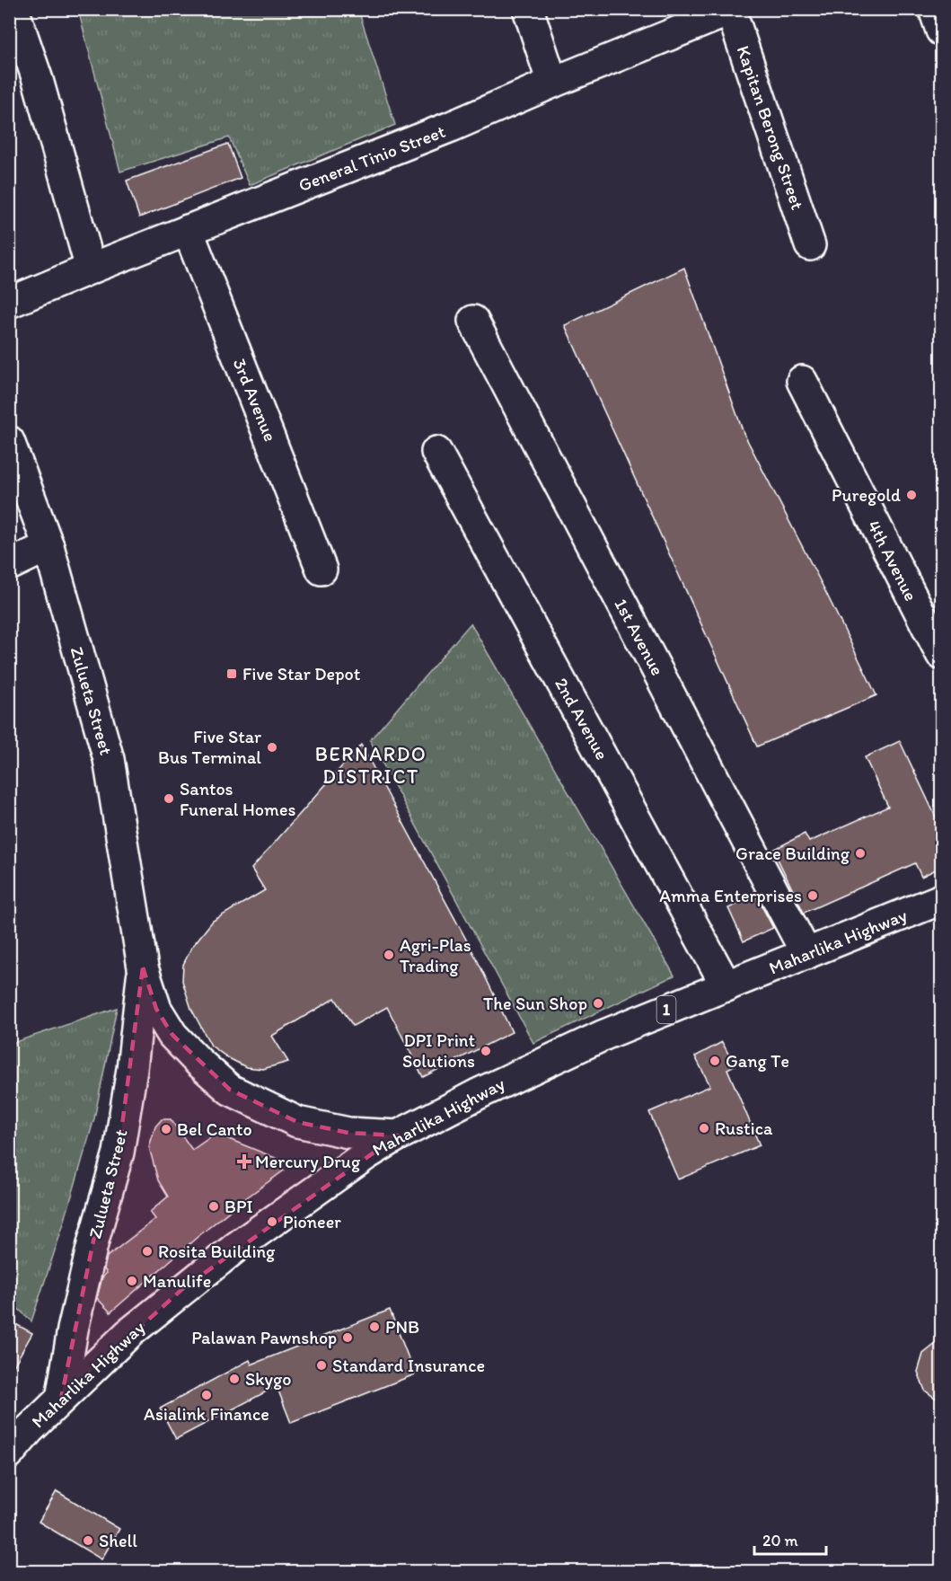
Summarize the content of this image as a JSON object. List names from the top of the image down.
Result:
{
  "streets": {
    "street": [
      "Kapitan Berong Street",
      "General Tinio Street",
      "3rd Avenue",
      "4th Avenue",
      "1st Avenue",
      "Zulueta Street",
      "2nd Avenue",
      "Maharlika Highway",
      "1"
    ]
  },
  "crossings": [
    ["Kapitan Berong Street", "General Tinio Street"],
    ["General Tinio Street", "3rd Avenue"],
    ["1st Avenue", "Maharlika Highway"],
    ["Zulueta Street", "Maharlika Highway"],
    ["2nd Avenue", "Maharlika Highway"]
  ],
  "districts": ["BERNARDO DISTRICT"],
  "places": {
    "other": [
      "Puregold",
      "Five Star Bus Terminal",
      "Santos Funeral Homes",
      "Grace Building",
      "Amma Enterprises",
      "Agri-Plas Trading",
      "The Sun Shop",
      "DPI Print Solutions",
      "Gang Te",
      "Rustica",
      "Bel Canto",
      "BPI",
      "Pioneer",
      "Rosita Building",
      "Manulife",
      "PNB",
      "Palawan Pawnshop",
      "Standard Insurance",
      "Skygo",
      "Asialink Finance",
      "Shell"
    ],
    "transit": ["Five Star Depot"],
    "health": ["Mercury Drug"]
  },
  "scale_bar": "20 m"
}
